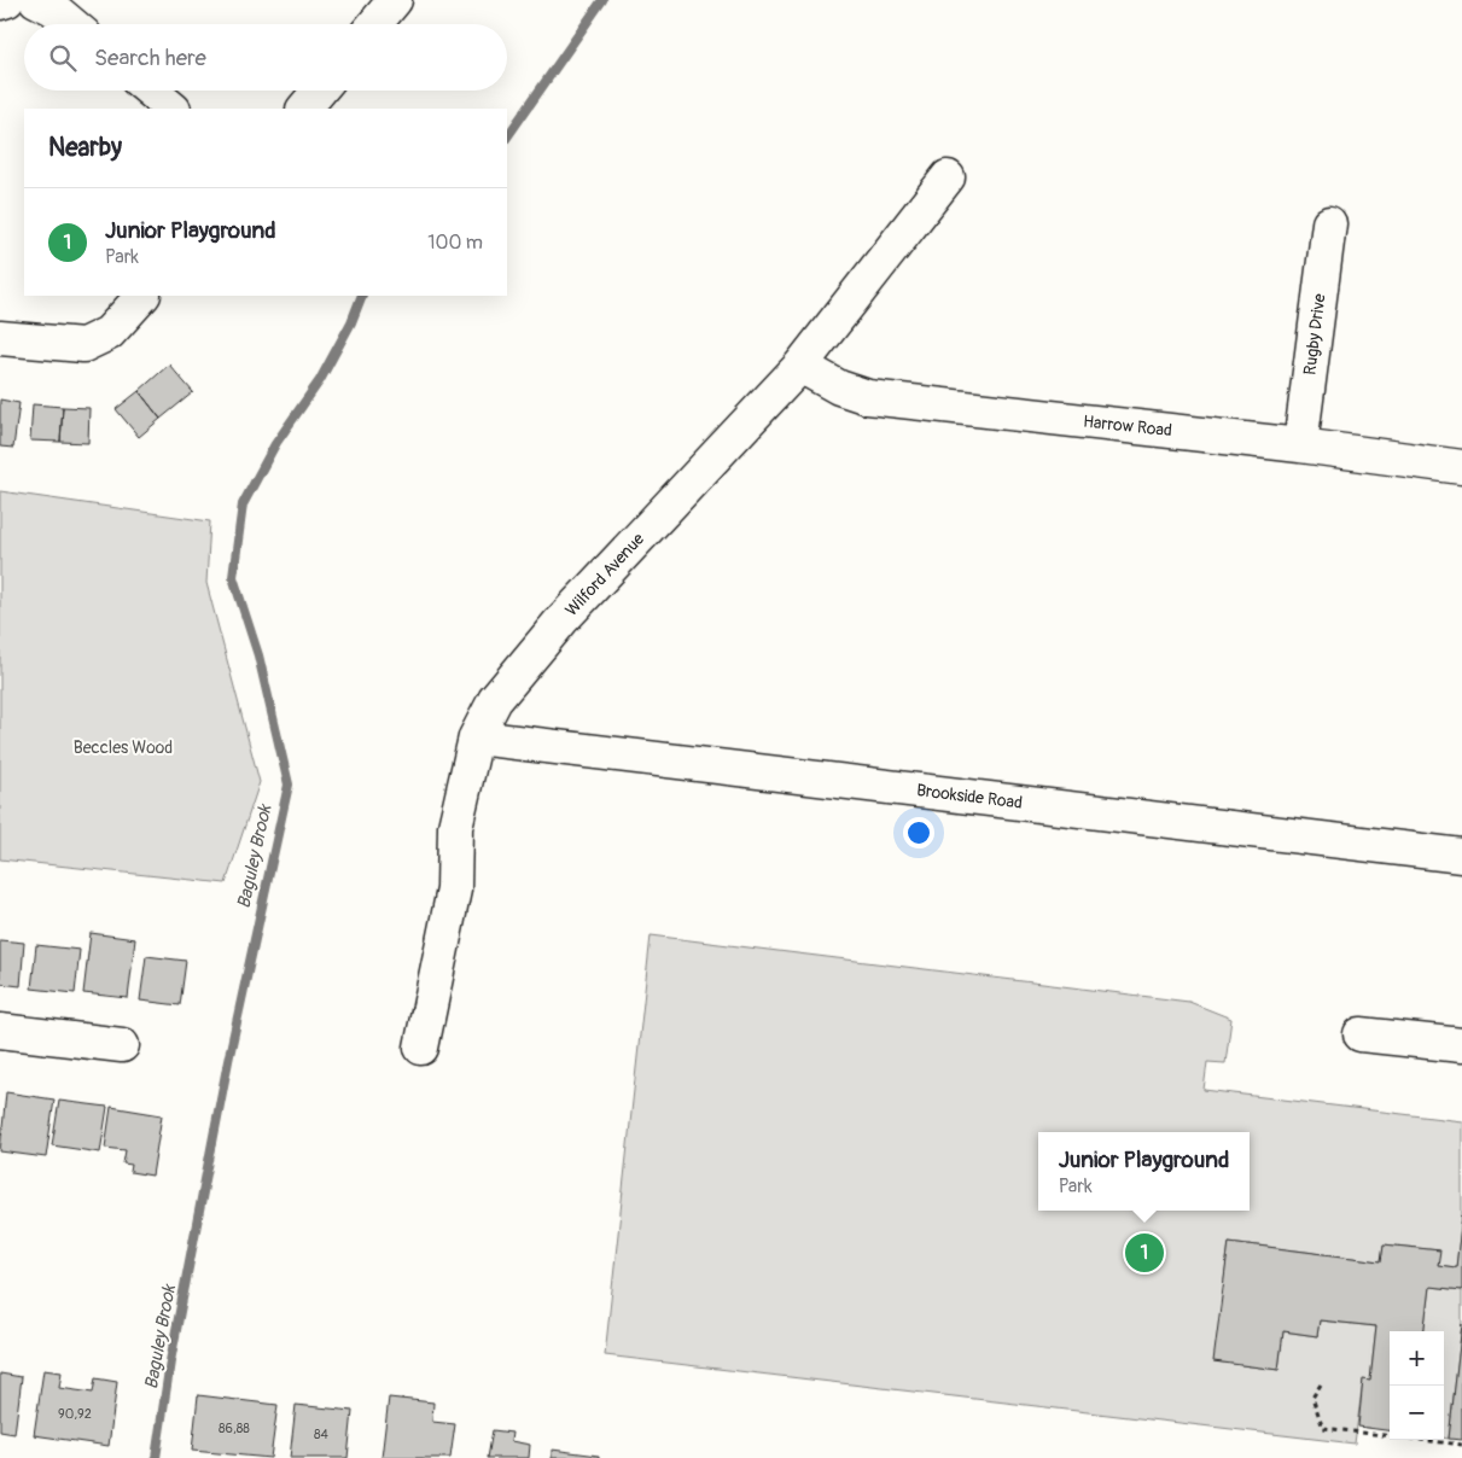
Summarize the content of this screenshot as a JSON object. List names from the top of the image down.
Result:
{
  "streets": {
    "street": [
      "Rugby Drive",
      "Harrow Road",
      "Wilford Avenue",
      "Brookside Road"
    ]
  },
  "crossings": [
    ["Rugby Drive", "Harrow Road"],
    ["Harrow Road", "Wilford Avenue"],
    ["Wilford Avenue", "Brookside Road"]
  ],
  "water": ["Baguley Brook"],
  "parks": ["Beccles Wood"],
  "house_numbers": ["90,92", "86,88", "84"],
  "page": {
    "search": "Search here",
    "heading": "Nearby",
    "list": [
      {
        "mark": "1",
        "name": "Junior Playground",
        "note": "Park",
        "value": "100 m"
      }
    ],
    "popup": ["Junior Playground", "Park"],
    "pins": "1",
    "map_buttons": ["+", "−"]
  }
}
